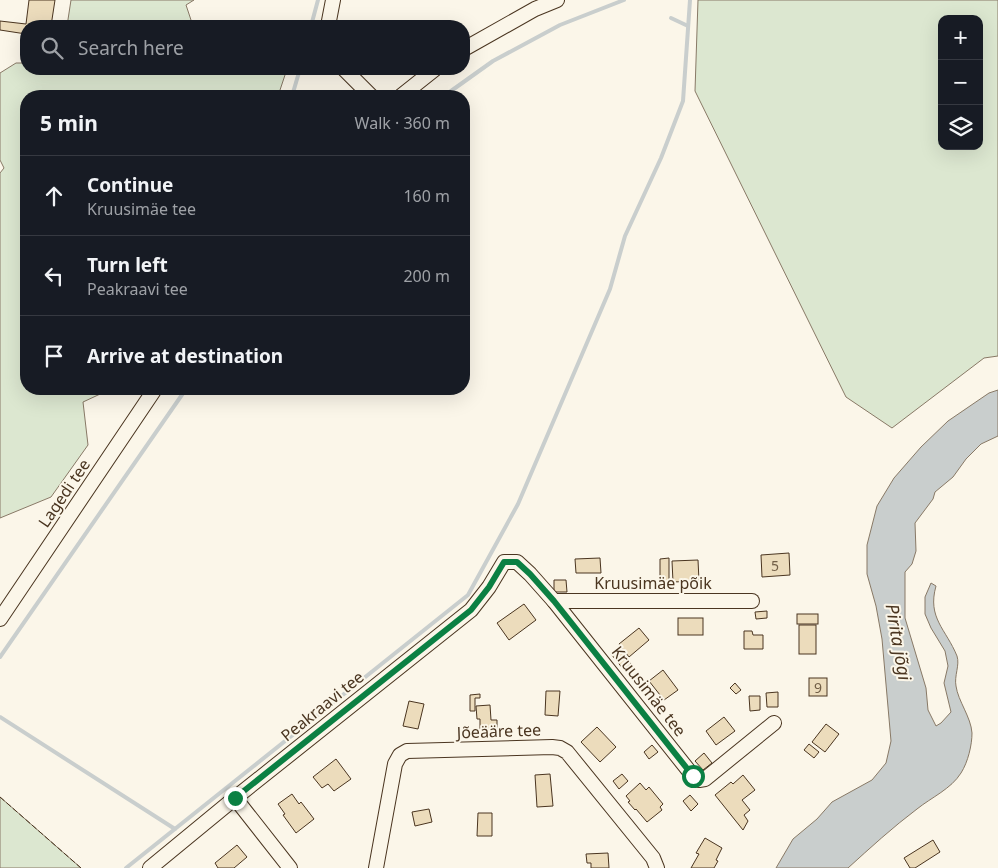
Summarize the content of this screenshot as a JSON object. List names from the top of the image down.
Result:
{
  "streets": {
    "street": [
      "Lagedi tee",
      "Kruusimäe põik",
      "Kruusimäe tee",
      "Peakraavi tee",
      "Jõeääre tee"
    ]
  },
  "crossings": [
    ["Kruusimäe põik", "Kruusimäe tee"],
    ["Kruusimäe tee", "Peakraavi tee"]
  ],
  "water": ["Pirita jõgi"],
  "house_numbers": ["5", "9"],
  "page": {
    "map_buttons": ["+", "−"],
    "search": "Search here",
    "heading": ["5 min", "Walk · 360 m"],
    "list": [
      ["Continue", "Kruusimäe tee", "160 m"],
      ["Turn left", "Peakraavi tee", "200 m"],
      "Arrive at destination"
    ]
  }
}
